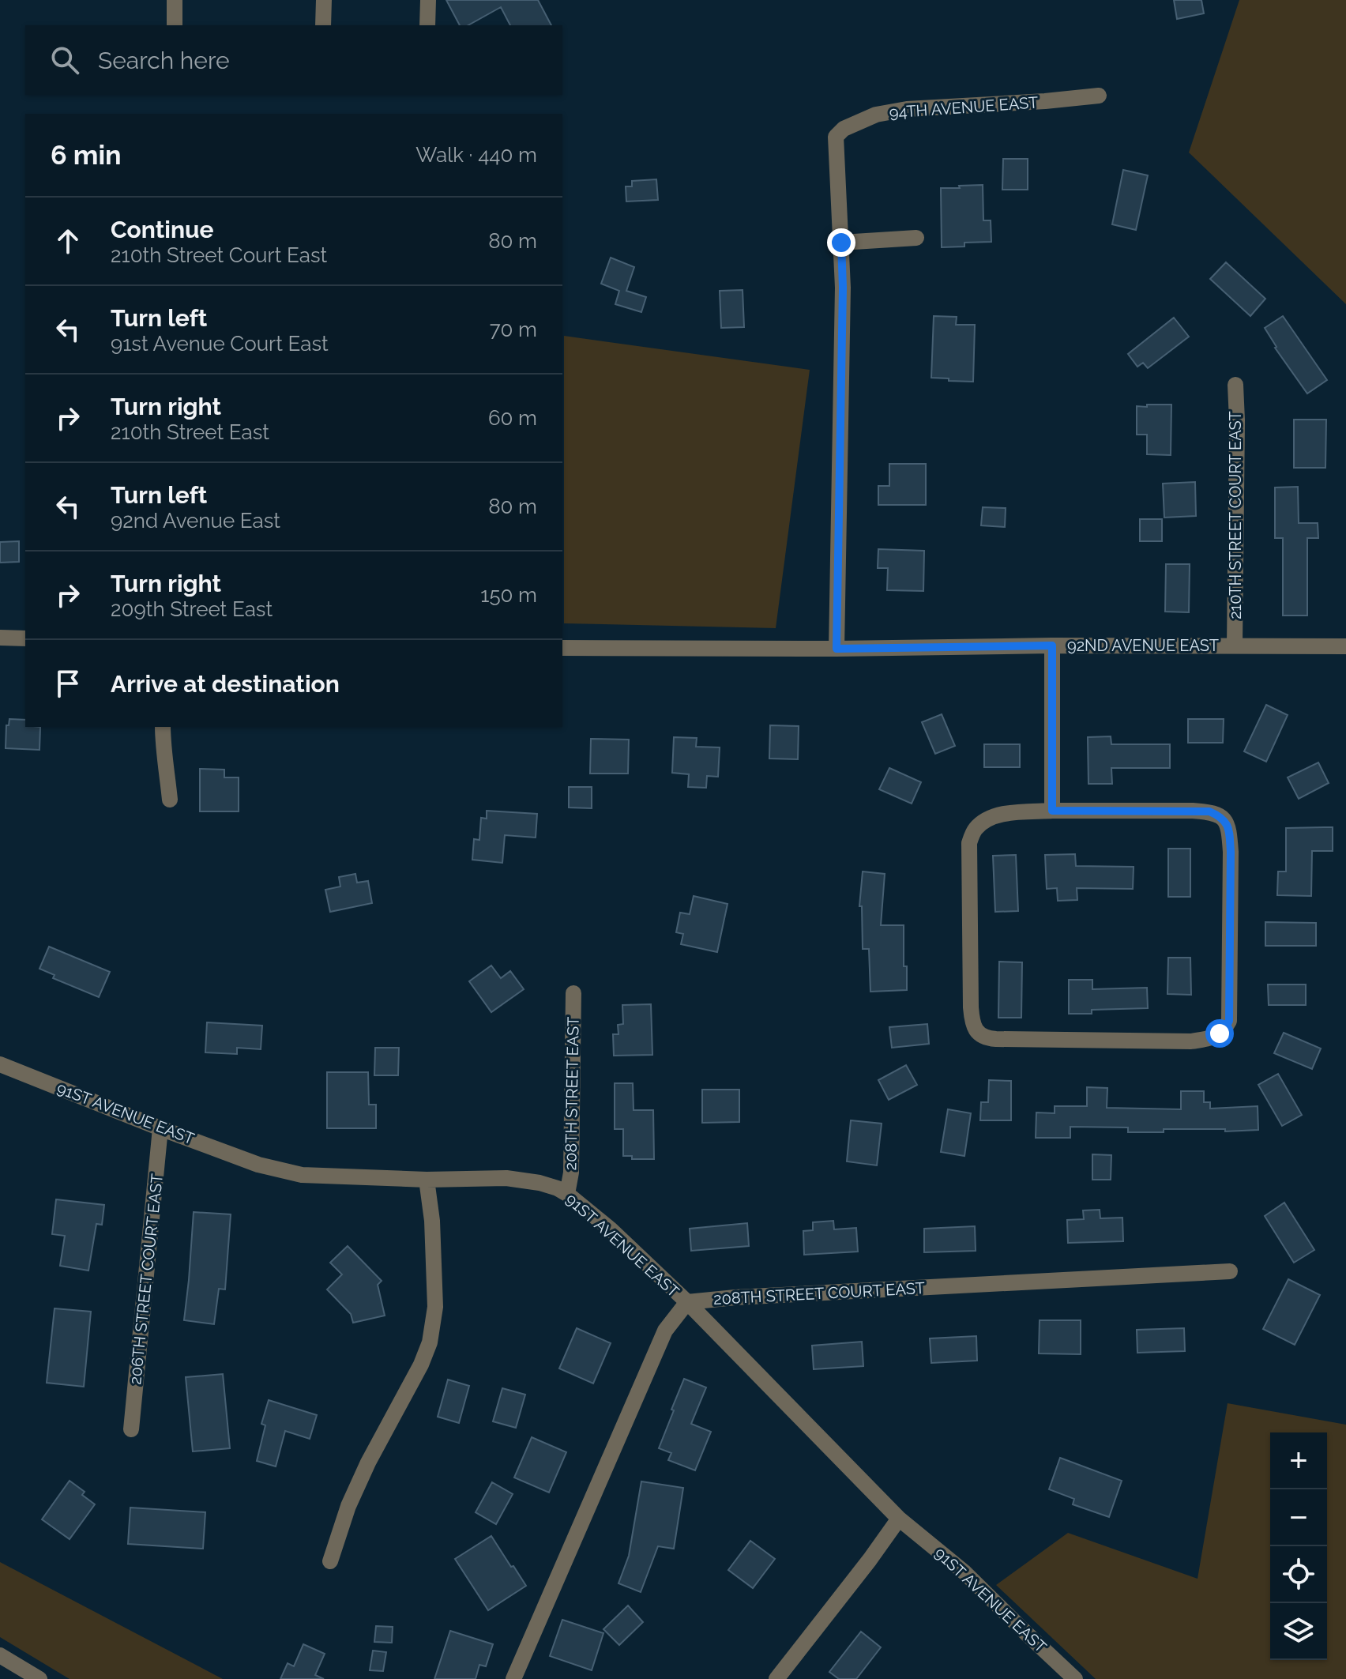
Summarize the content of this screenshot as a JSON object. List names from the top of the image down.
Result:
{
  "streets": {
    "street": [
      "94TH AVENUE EAST",
      "210TH STREET COURT EAST",
      "92ND AVENUE EAST",
      "208TH STREET EAST",
      "91ST AVENUE EAST",
      "206TH STREET COURT EAST",
      "208TH STREET COURT EAST"
    ]
  },
  "crossings": [
    ["210TH STREET COURT EAST", "92ND AVENUE EAST"],
    ["208TH STREET EAST", "91ST AVENUE EAST"],
    ["91ST AVENUE EAST", "206TH STREET COURT EAST"],
    ["91ST AVENUE EAST", "208TH STREET COURT EAST"]
  ],
  "page": {
    "search": "Search here",
    "heading": ["6 min", "Walk · 440 m"],
    "list": [
      ["Continue", "210th Street Court East", "80 m"],
      ["Turn left", "91st Avenue Court East", "70 m"],
      ["Turn right", "210th Street East", "60 m"],
      ["Turn left", "92nd Avenue East", "80 m"],
      ["Turn right", "209th Street East", "150 m"],
      "Arrive at destination"
    ],
    "map_buttons": ["+", "−"]
  }
}
